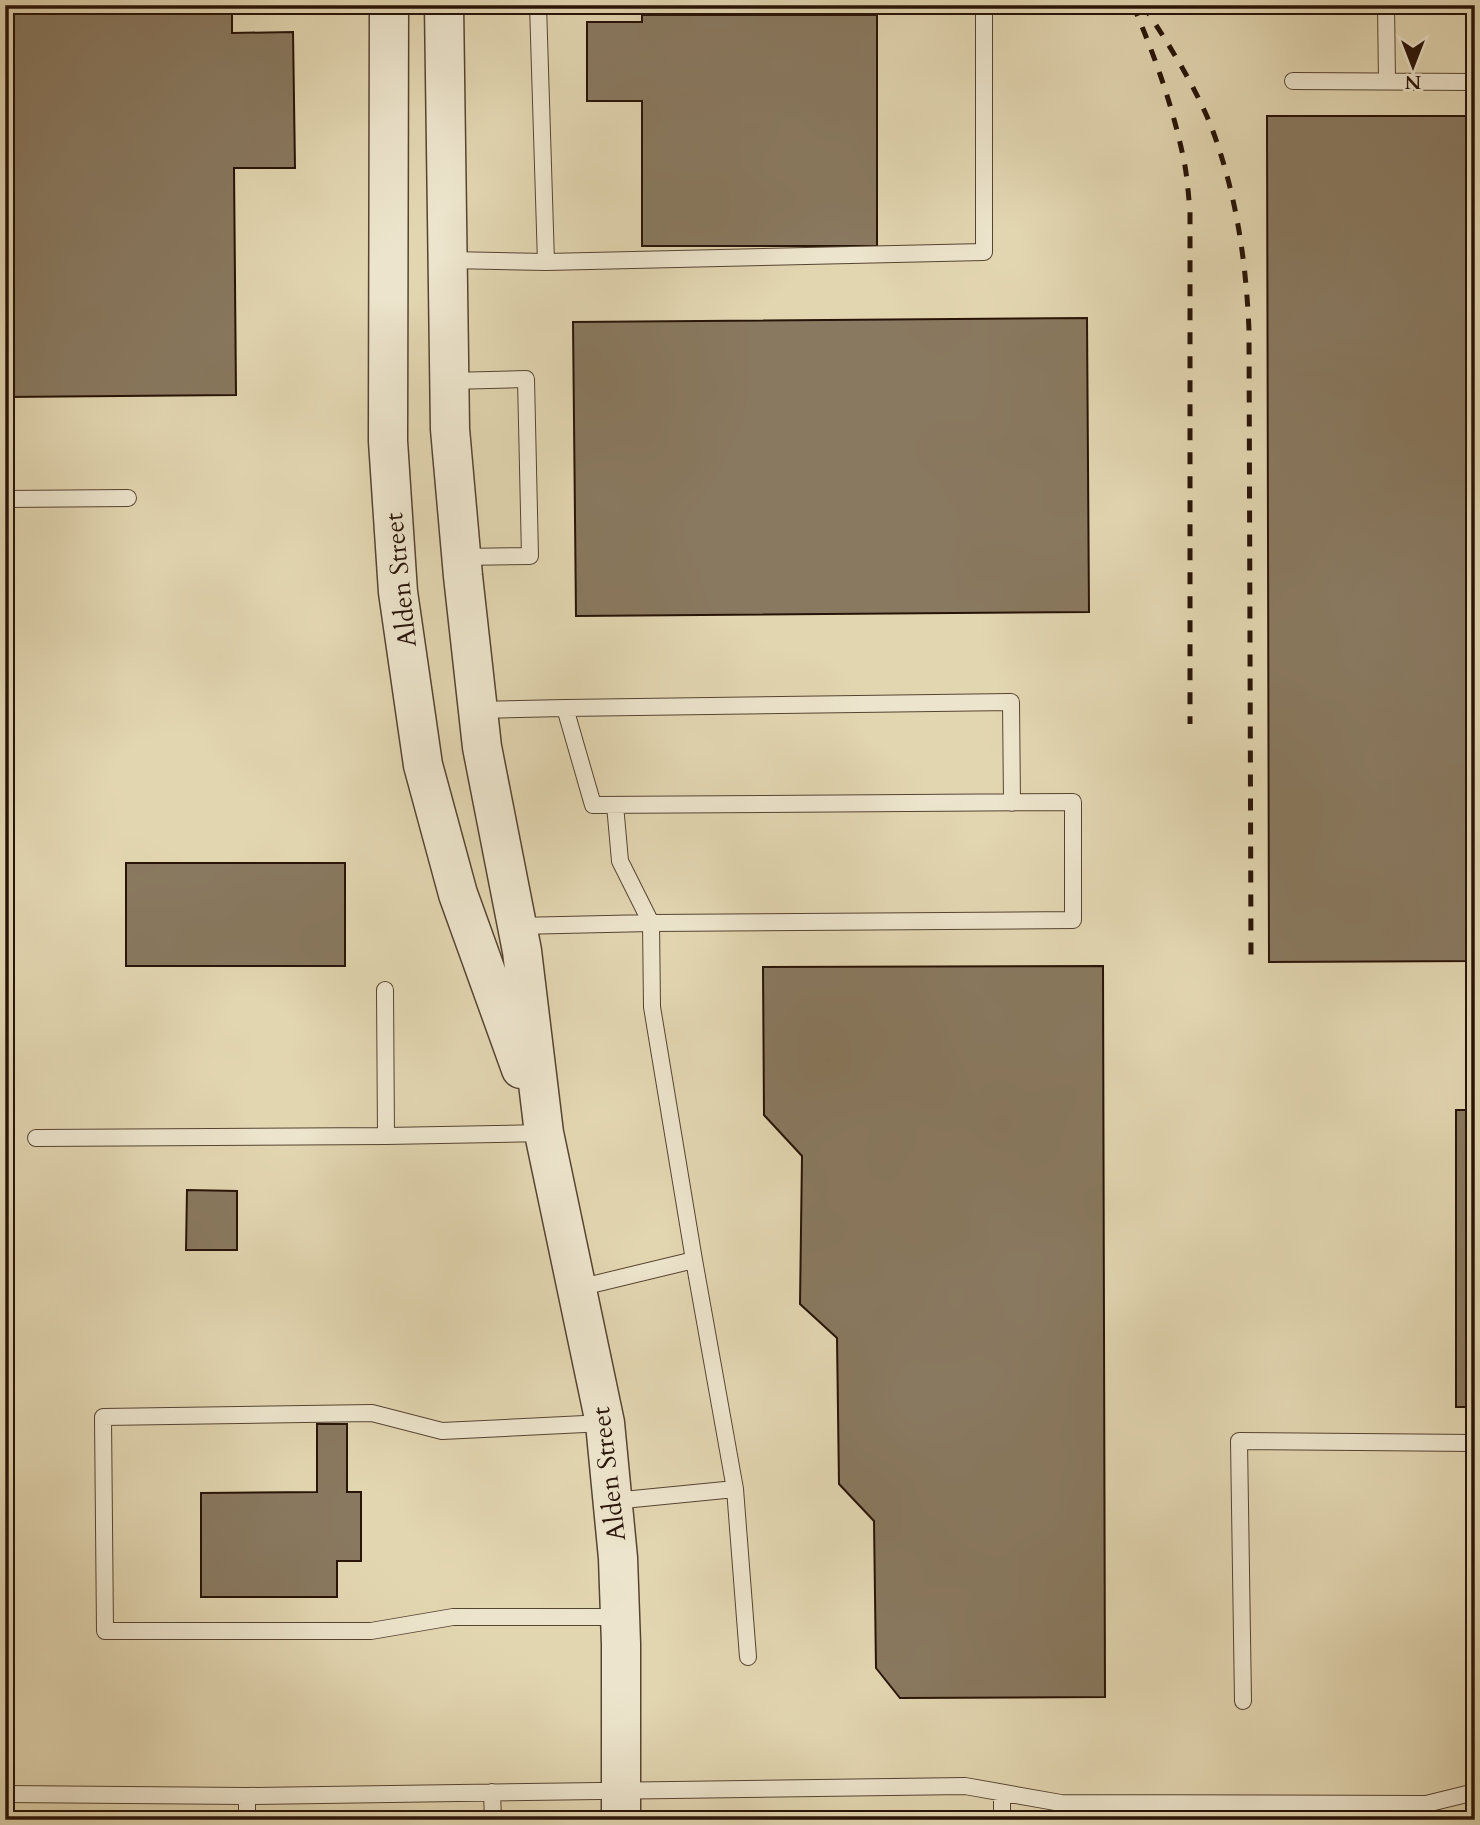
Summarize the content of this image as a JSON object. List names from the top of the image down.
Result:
{
  "streets": {
    "street": ["Alden Street"]
  },
  "north": "bottom"
}
